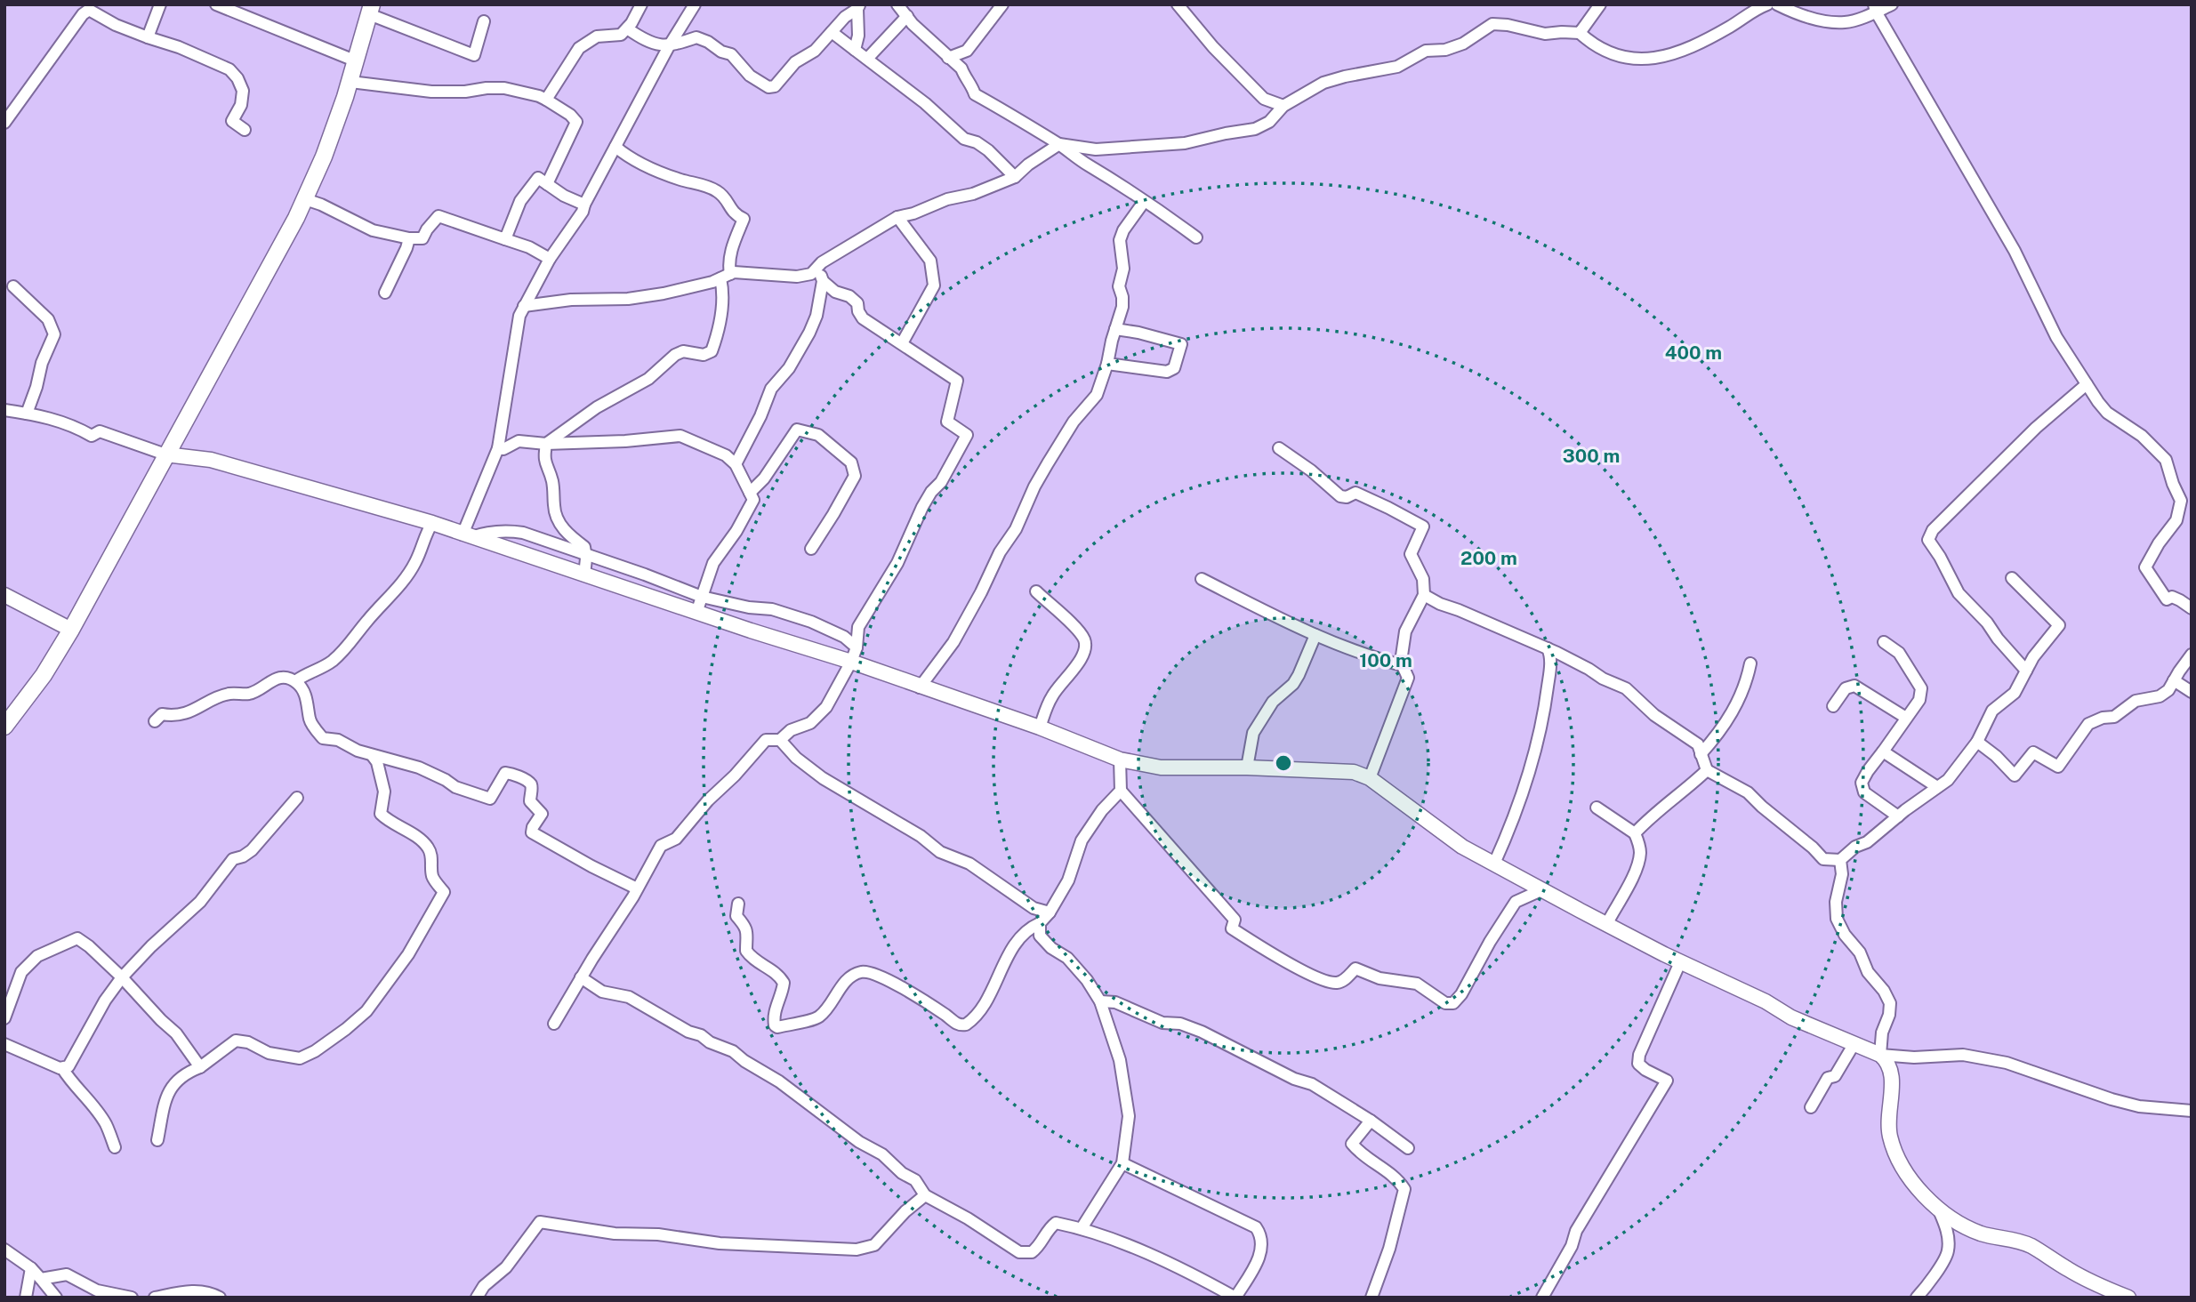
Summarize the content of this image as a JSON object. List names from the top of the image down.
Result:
{
  "rings": [
    "400 m",
    "300 m",
    "200 m",
    "100 m"
  ]
}
